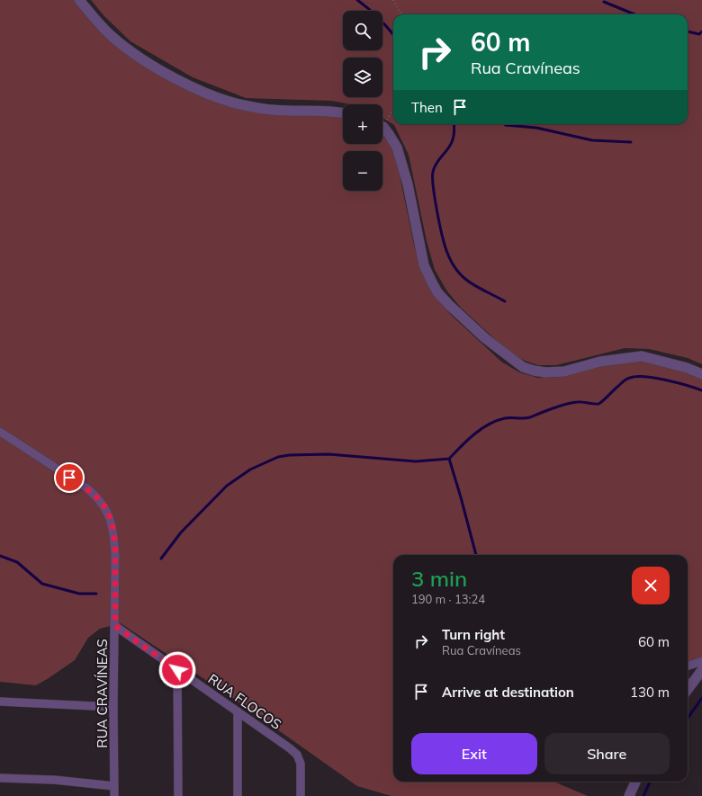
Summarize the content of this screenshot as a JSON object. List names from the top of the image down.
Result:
{
  "streets": {
    "street": ["RUA CRAVÍNEAS", "RUA FLOCOS"]
  },
  "crossings": [
    ["RUA CRAVÍNEAS", "RUA FLOCOS"]
  ],
  "page": {
    "map_buttons": ["+", "−"],
    "turn": ["60 m", "Rua Cravíneas"],
    "then": "Then",
    "heading": ["3 min", "190 m · 13:24"],
    "list": [
      {
        "name": "Turn right",
        "note": "Rua Cravíneas",
        "value": "60 m"
      },
      {
        "name": "Arrive at destination",
        "value": "130 m"
      }
    ],
    "buttons": ["Exit", "Share"]
  }
}
